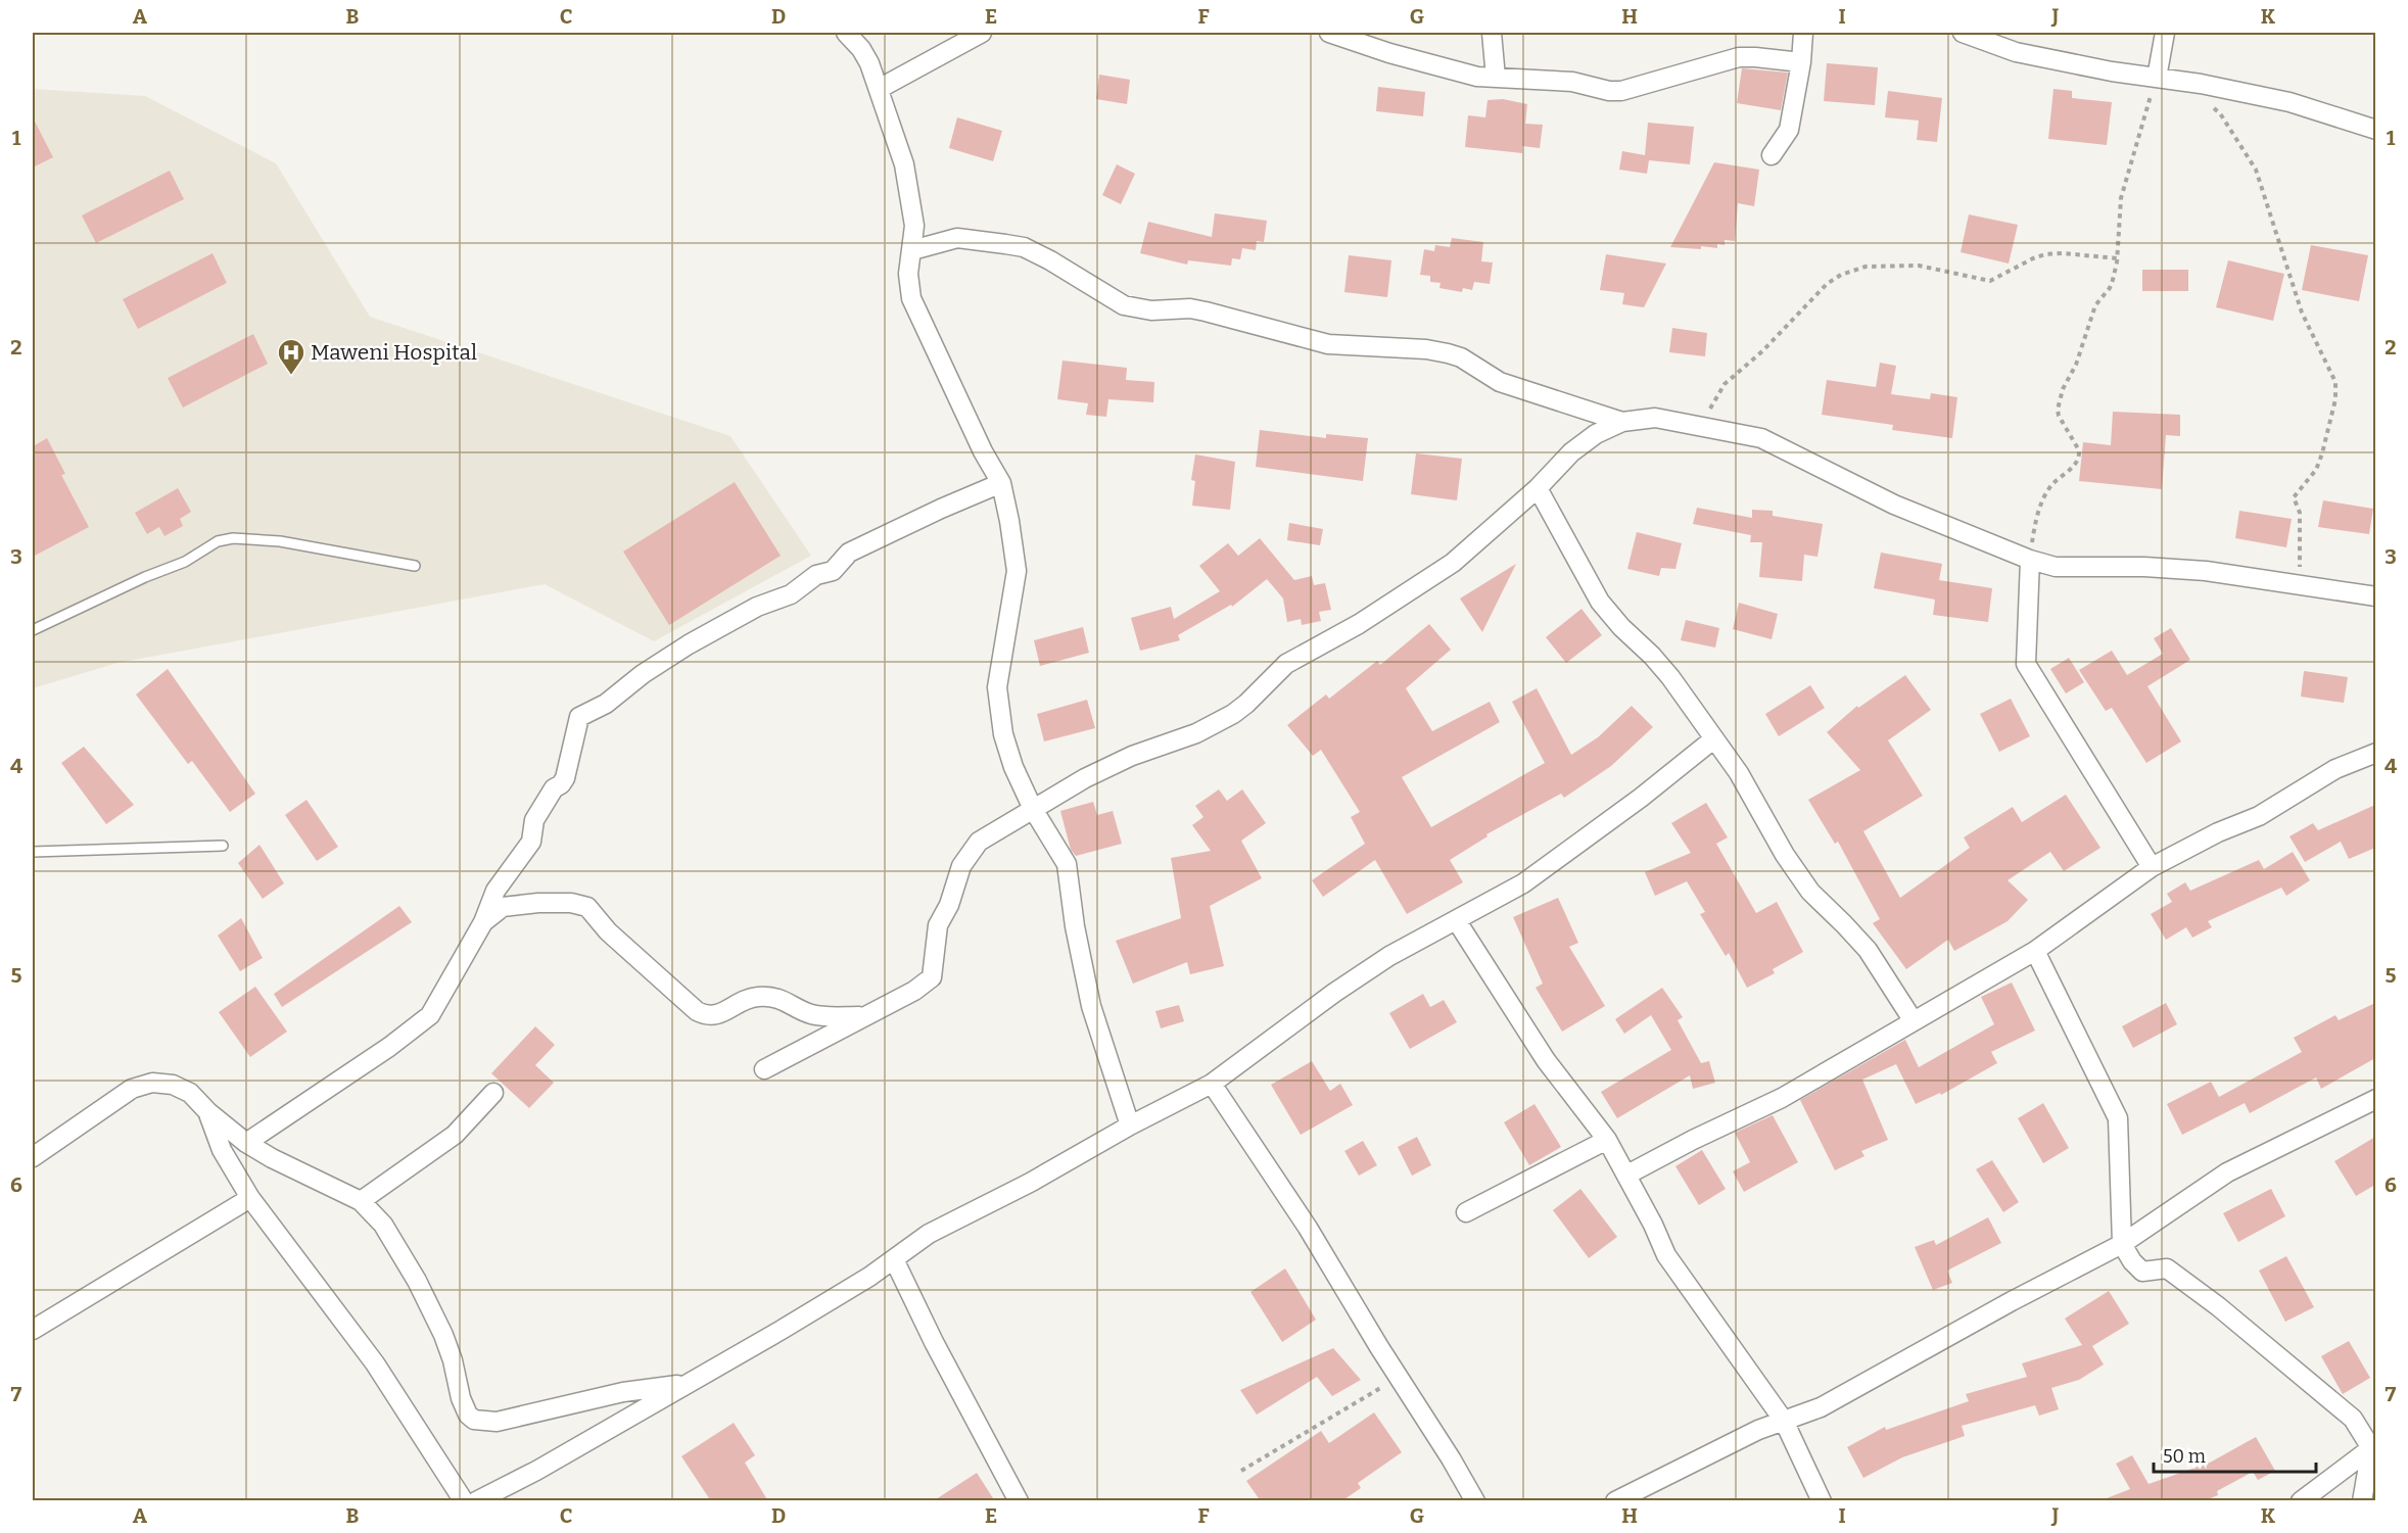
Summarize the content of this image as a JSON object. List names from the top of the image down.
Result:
{
  "places": {
    "hospital": ["Maweni Hospital"]
  },
  "scale_bar": "50 m",
  "grid": {
    "columns": [
      "A",
      "B",
      "C",
      "D",
      "E",
      "F",
      "G",
      "H",
      "I",
      "J",
      "K"
    ],
    "rows": [
      "1",
      "2",
      "3",
      "4",
      "5",
      "6",
      "7"
    ]
  }
}
